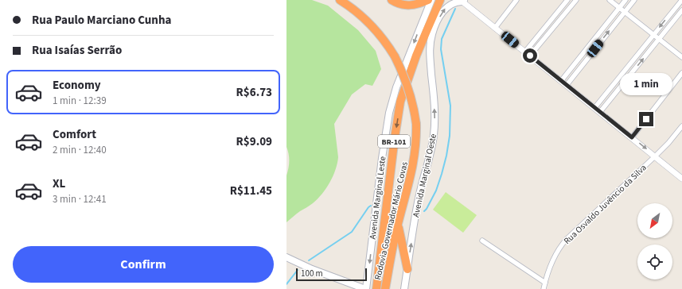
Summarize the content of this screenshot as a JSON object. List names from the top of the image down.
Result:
{
  "streets": {
    "highway": ["BR-101", "Rodovia Governador Mário Covas"],
    "main road": ["Avenida Marginal Oeste", "Avenida Marginal Leste"],
    "street": ["Rua Osvaldo Juvêncio da Silva"]
  },
  "one_way": ["Avenida Marginal Oeste", "Avenida Marginal Leste"],
  "scale_bar": "100 m",
  "north": "bottom left",
  "page": {
    "banner": ["Rua Paulo Marciano Cunha", "Rua Isaías Serrão"],
    "list": [
      {
        "name": "Economy",
        "note": "1 min · 12:39",
        "value": "R$6.73"
      },
      {
        "name": "Comfort",
        "note": "2 min · 12:40",
        "value": "R$9.09"
      },
      {
        "name": "XL",
        "note": "3 min · 12:41",
        "value": "R$11.45"
      }
    ],
    "bubble": "1 min",
    "buttons": "Confirm",
    "scale": "100 m"
  }
}
